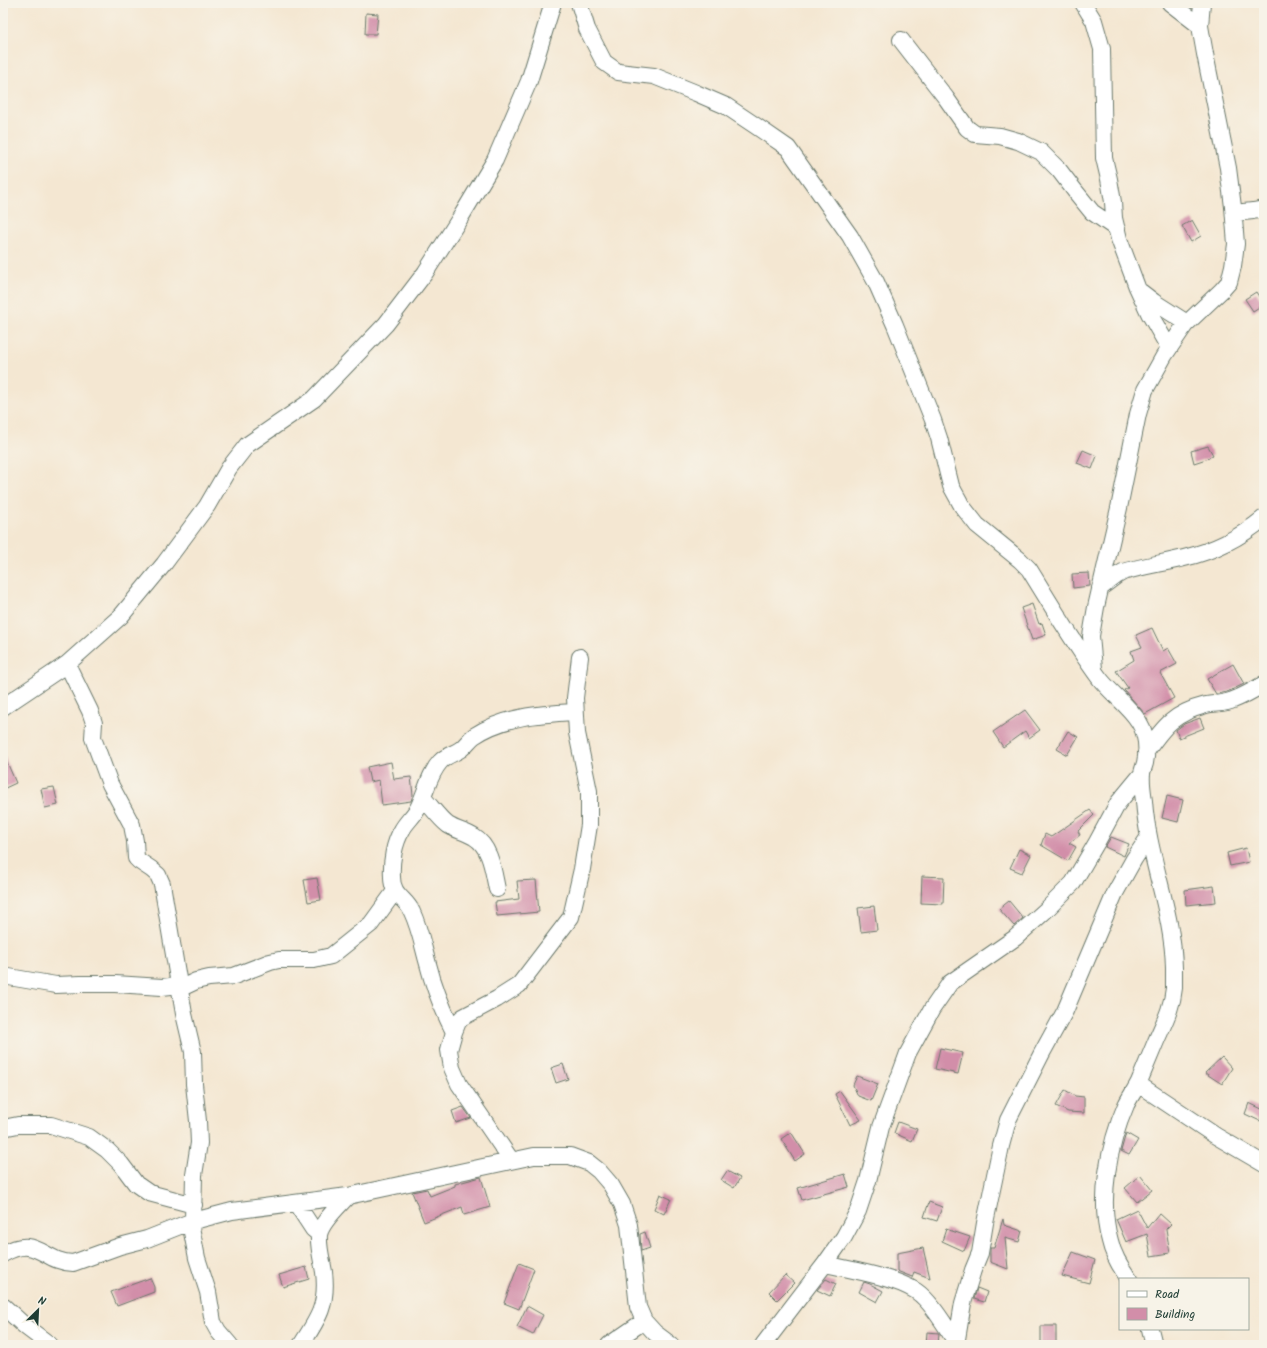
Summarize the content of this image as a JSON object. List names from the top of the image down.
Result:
{
  "legend": ["Road", "Building"],
  "north": "top right"
}
